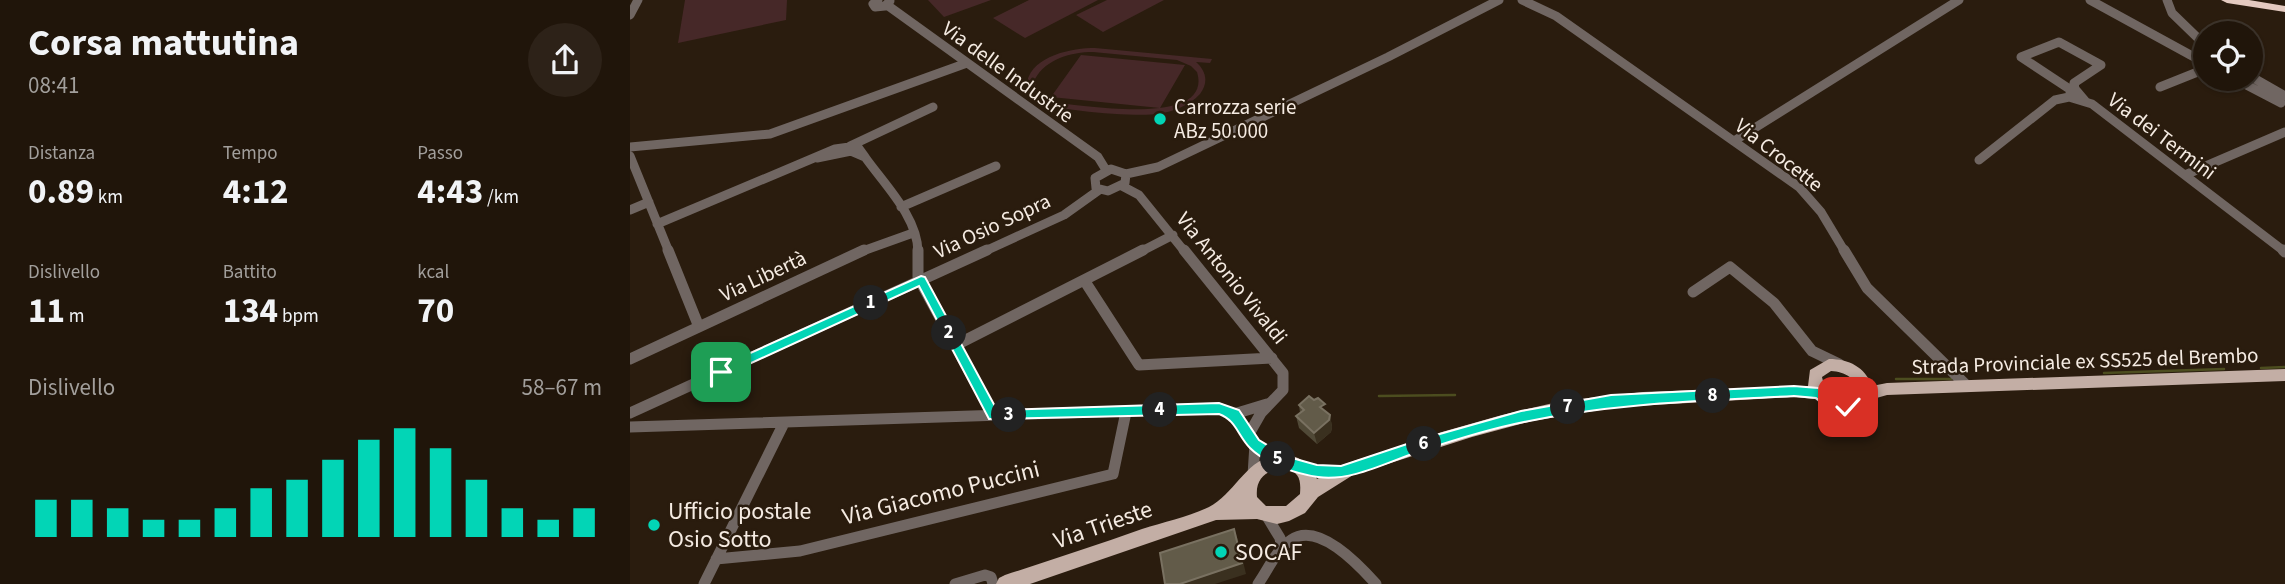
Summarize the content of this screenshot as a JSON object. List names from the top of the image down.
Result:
{
  "streets": {
    "main road": ["Strada Provinciale ex SS525 del Brembo", "Via Trieste"],
    "street": [
      "Via delle Industrie",
      "Via dei Termini",
      "Via Crocette",
      "Via Osio Sopra",
      "Via Libertà",
      "Via Antonio Vivaldi",
      "Via Giacomo Puccini"
    ]
  },
  "crossings": [
    ["Via delle Industrie", "Via Osio Sopra"],
    ["Via delle Industrie", "Via Antonio Vivaldi"],
    ["Via Crocette", "Strada Provinciale ex SS525 del Brembo"],
    ["Via Osio Sopra", "Via Antonio Vivaldi"]
  ],
  "places": ["Carrozza serie ABz 50.000", "Ufficio postale Osio Sotto", "SOCAF"],
  "page": {
    "heading": ["Corsa mattutina", "08:41"],
    "stats": [
      ["Distanza", "0.89 km"],
      ["Tempo", "4:12"],
      ["Passo", "4:43 /km"],
      ["Dislivello", "11 m"],
      ["Battito", "134 bpm"],
      ["kcal", "70"]
    ],
    "pins": [
      "1",
      "2",
      "8",
      "7",
      "4",
      "3",
      "6",
      "5"
    ],
    "chart": ["Dislivello", "58–67 m"]
  }
}
